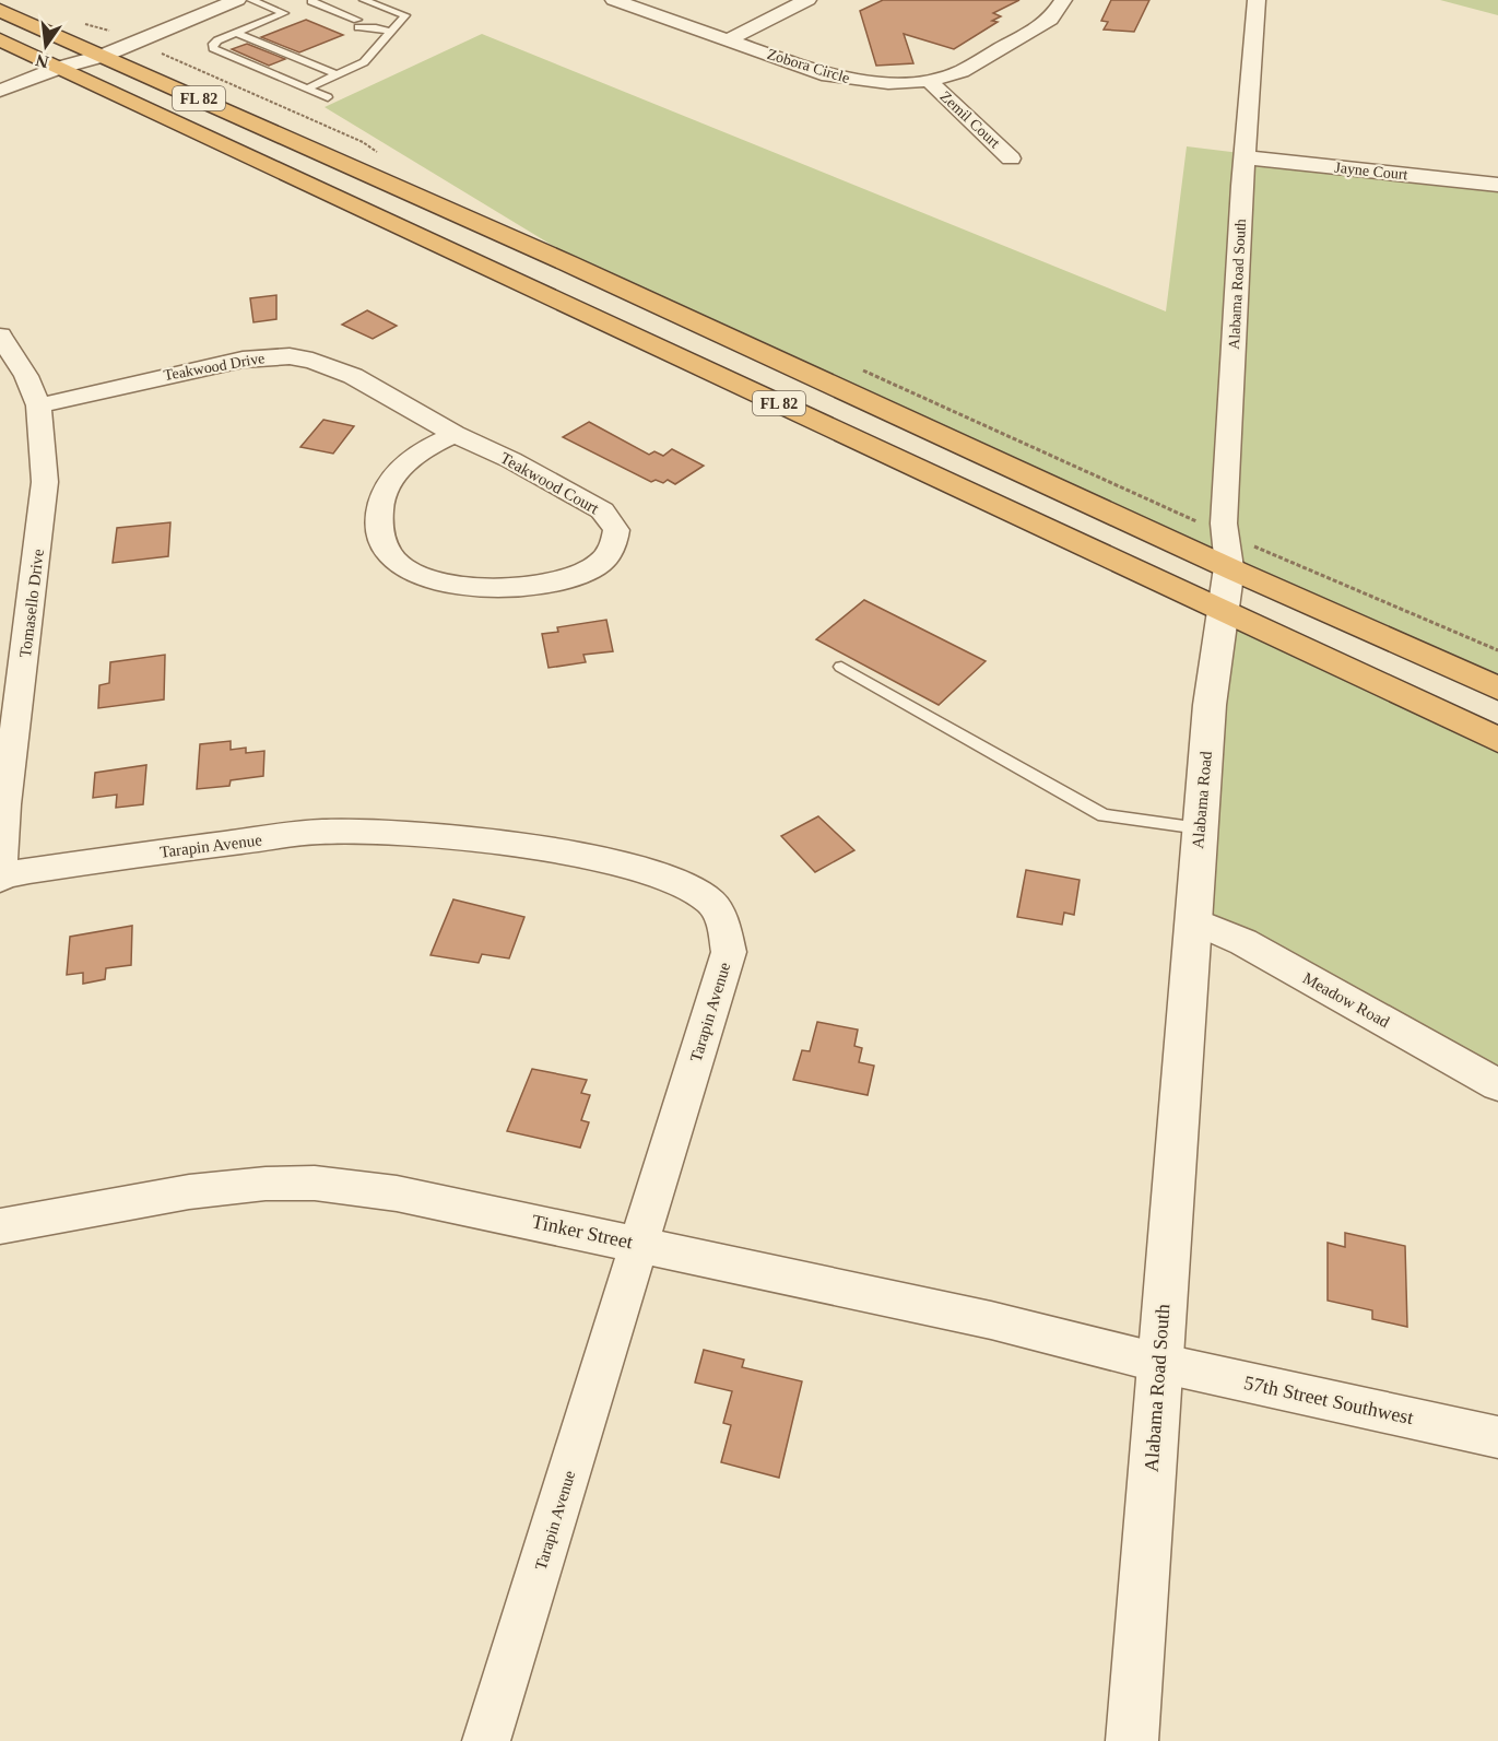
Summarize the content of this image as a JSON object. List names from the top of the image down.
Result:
{
  "streets": {
    "highway": ["FL 82"],
    "street": [
      "Zobora Circle",
      "Zemil Court",
      "Jayne Court",
      "Alabama Road South",
      "Teakwood Drive",
      "Teakwood Court",
      "Tomasello Drive",
      "Alabama Road",
      "Tarapin Avenue",
      "Meadow Road",
      "Tinker Street",
      "57th Street Southwest"
    ]
  },
  "crossings": [
    ["Zobora Circle", "Zemil Court"],
    ["FL 82", "Alabama Road South"],
    ["FL 82", "Alabama Road"],
    ["Jayne Court", "Alabama Road South"],
    ["Alabama Road South", "Alabama Road"],
    ["Alabama Road South", "Tinker Street"],
    ["Alabama Road South", "57th Street Southwest"],
    ["Teakwood Drive", "Teakwood Court"],
    ["Teakwood Drive", "Tomasello Drive"],
    ["Tomasello Drive", "Tarapin Avenue"],
    ["Alabama Road", "Meadow Road"],
    ["Tarapin Avenue", "Tinker Street"],
    ["Tinker Street", "57th Street Southwest"]
  ],
  "north": "bottom"
}
